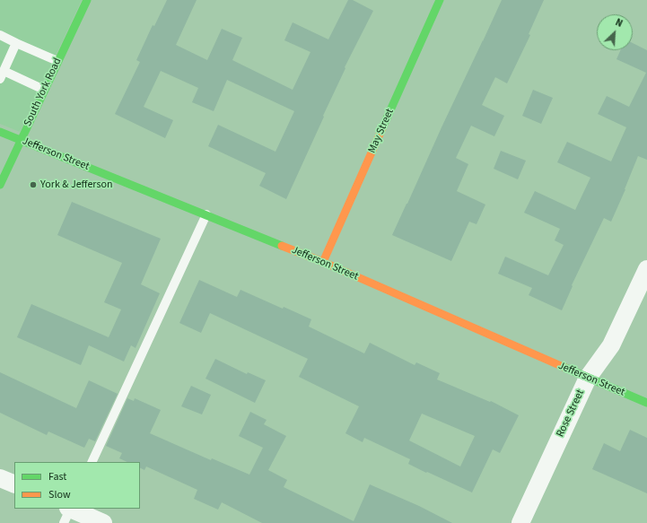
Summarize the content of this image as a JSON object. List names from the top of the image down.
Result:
{
  "streets": {
    "street": [
      "South York Road",
      "May Street",
      "Jefferson Street",
      "Rose Street"
    ]
  },
  "crossings": [
    ["South York Road", "Jefferson Street"],
    ["May Street", "Jefferson Street"],
    ["Jefferson Street", "Rose Street"]
  ],
  "places": ["York & Jefferson"],
  "legend": ["Fast", "Slow"],
  "north": "top right"
}
